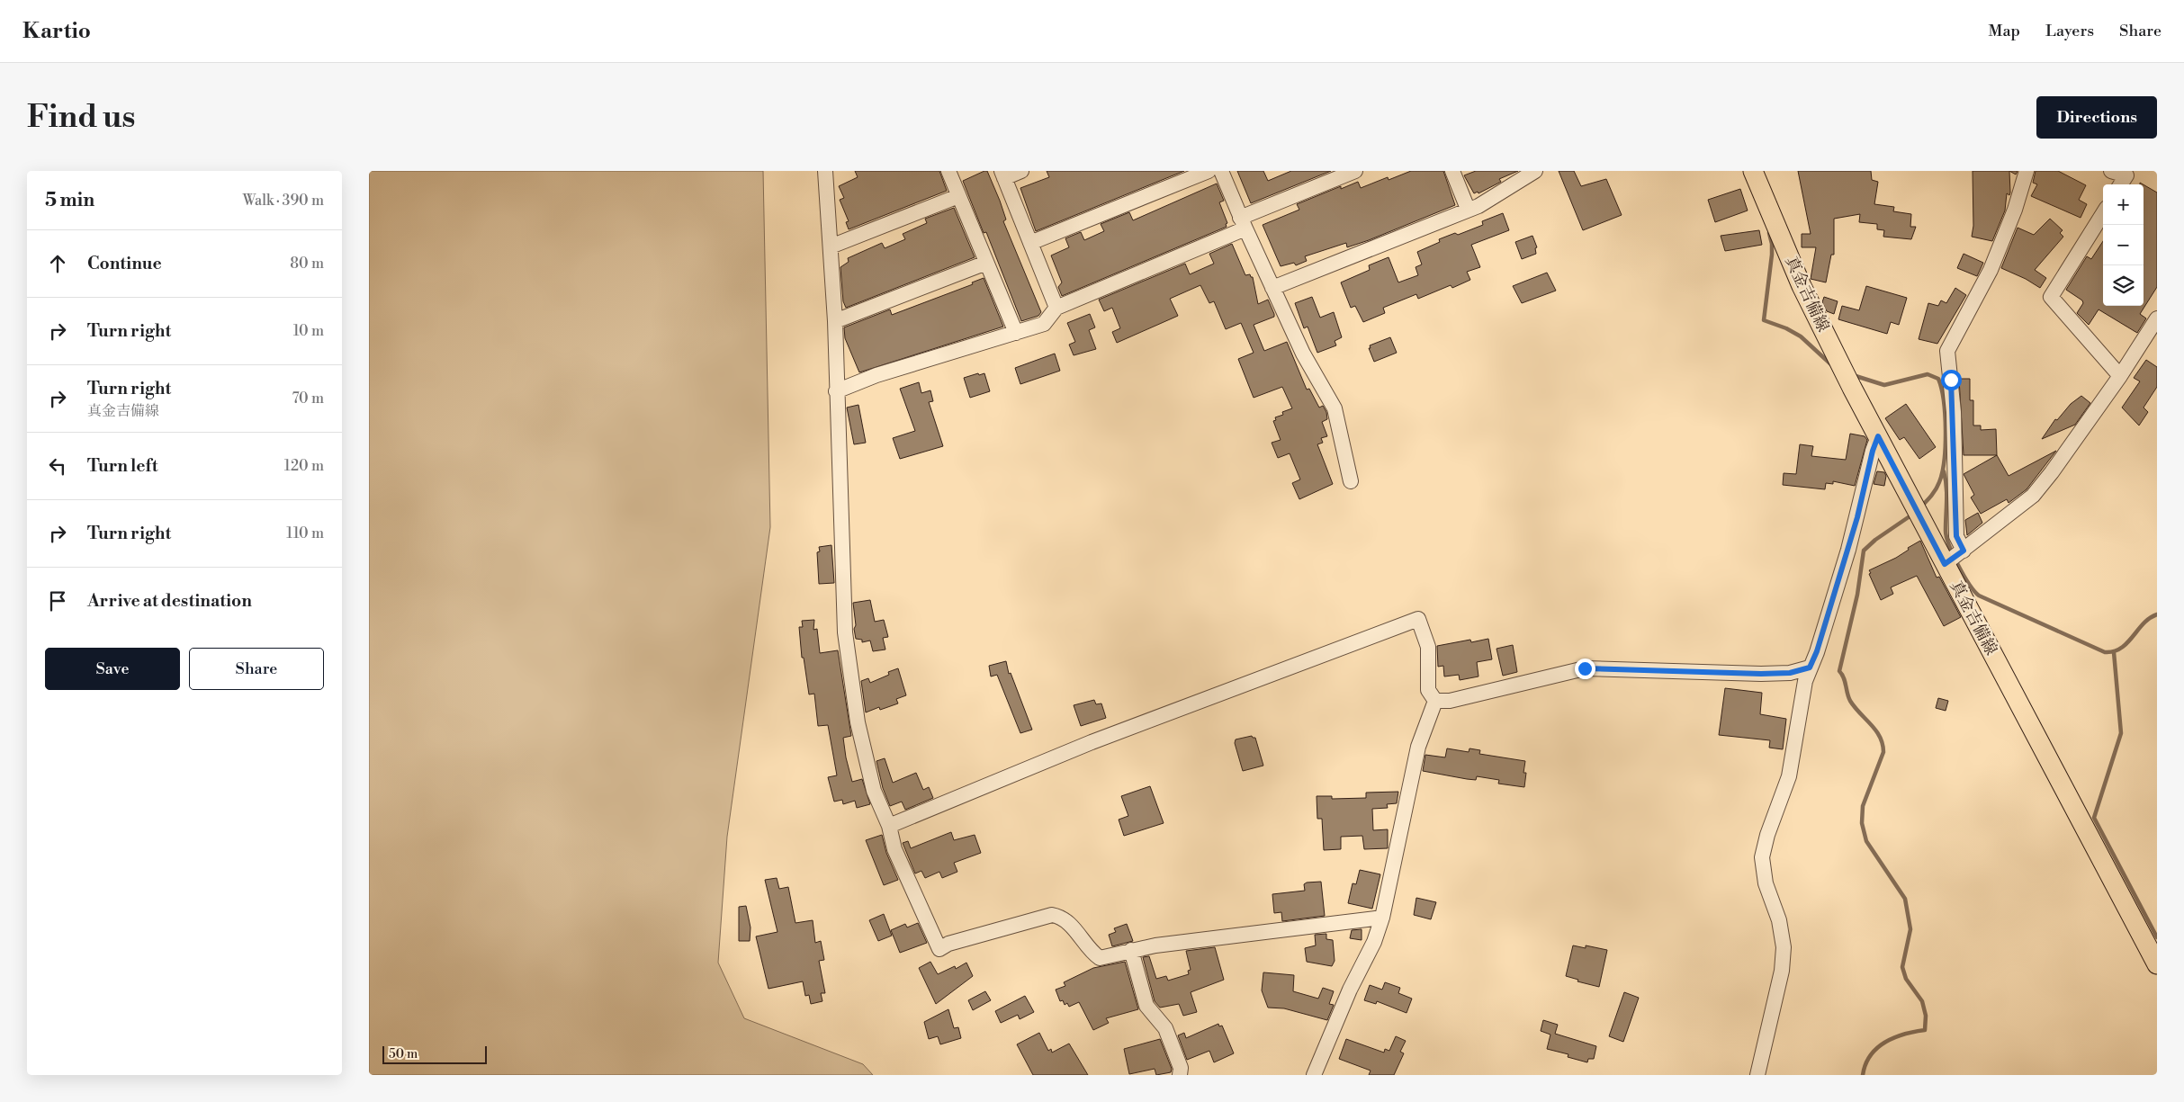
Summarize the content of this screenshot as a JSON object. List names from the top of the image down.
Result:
{
  "streets": {
    "main road": ["真金吉備線"]
  },
  "scale_bar": "50 m",
  "page": {
    "header": "Kartio",
    "nav": ["Map", "Layers", "Share"],
    "buttons": [
      "Directions",
      ["Save", "Share"]
    ],
    "title": "Find us",
    "heading": ["5 min", "Walk · 390 m"],
    "map_buttons": ["+", "−"],
    "list": [
      ["Continue", "80 m"],
      ["Turn right", "10 m"],
      ["Turn right", "真金吉備線", "70 m"],
      ["Turn left", "120 m"],
      ["Turn right", "110 m"],
      "Arrive at destination"
    ],
    "scale": "50 m"
  }
}
